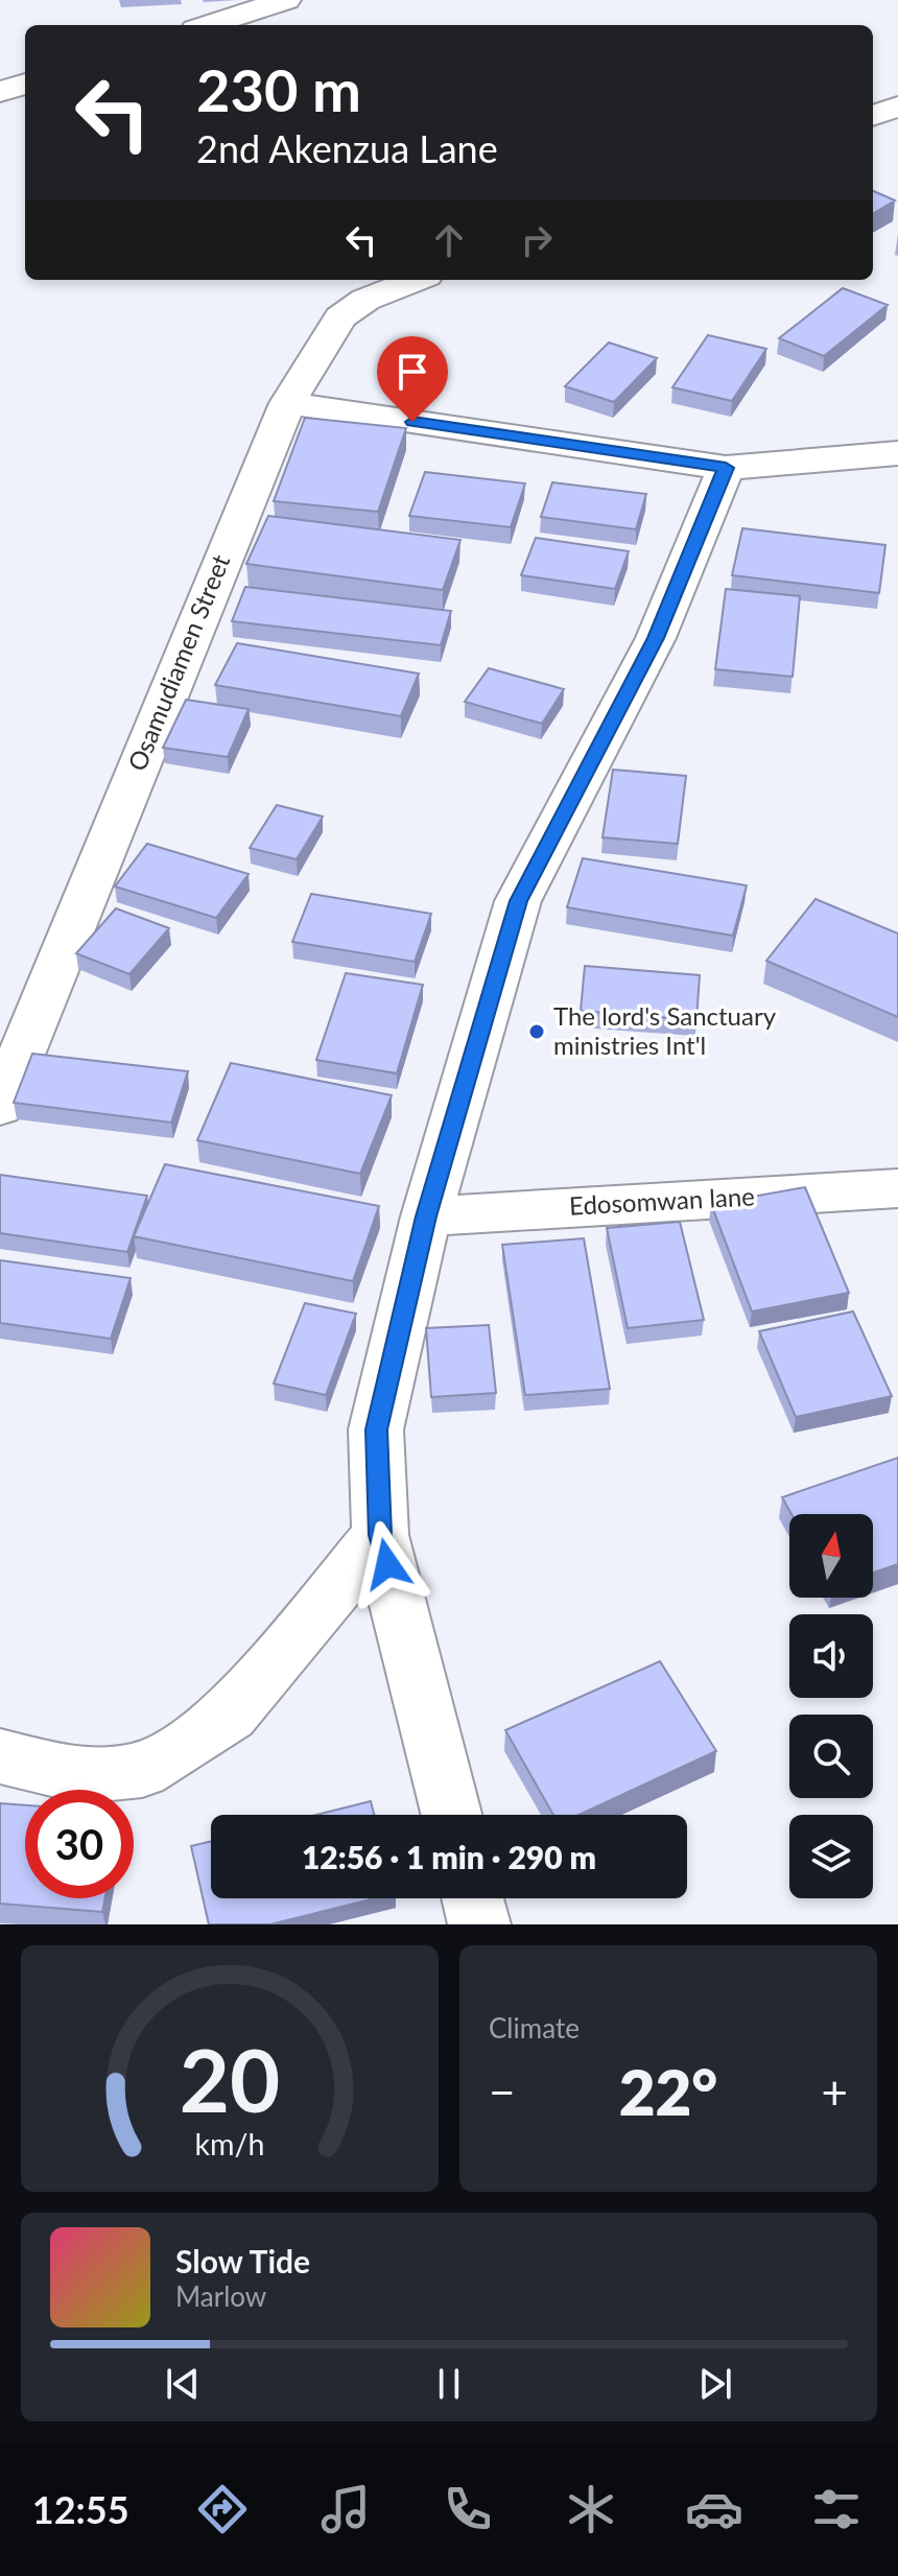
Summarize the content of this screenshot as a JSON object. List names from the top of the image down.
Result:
{
  "streets": {
    "street": ["Osamudiamen Street", "Edosomwan lane"]
  },
  "places": ["The lord's Sanctuary ministries Int'l"],
  "north": "top",
  "page": {
    "turn": ["230 m", "2nd Akenzua Lane"],
    "limit": "30",
    "trip": "12:56 · 1 min · 290 m",
    "tile": "Climate",
    "heat": ["−", "22°", "+"],
    "song": ["Slow Tide", "Marlow"],
    "tabs": "12:55",
    "gauge": ["20", "km/h"]
  }
}
